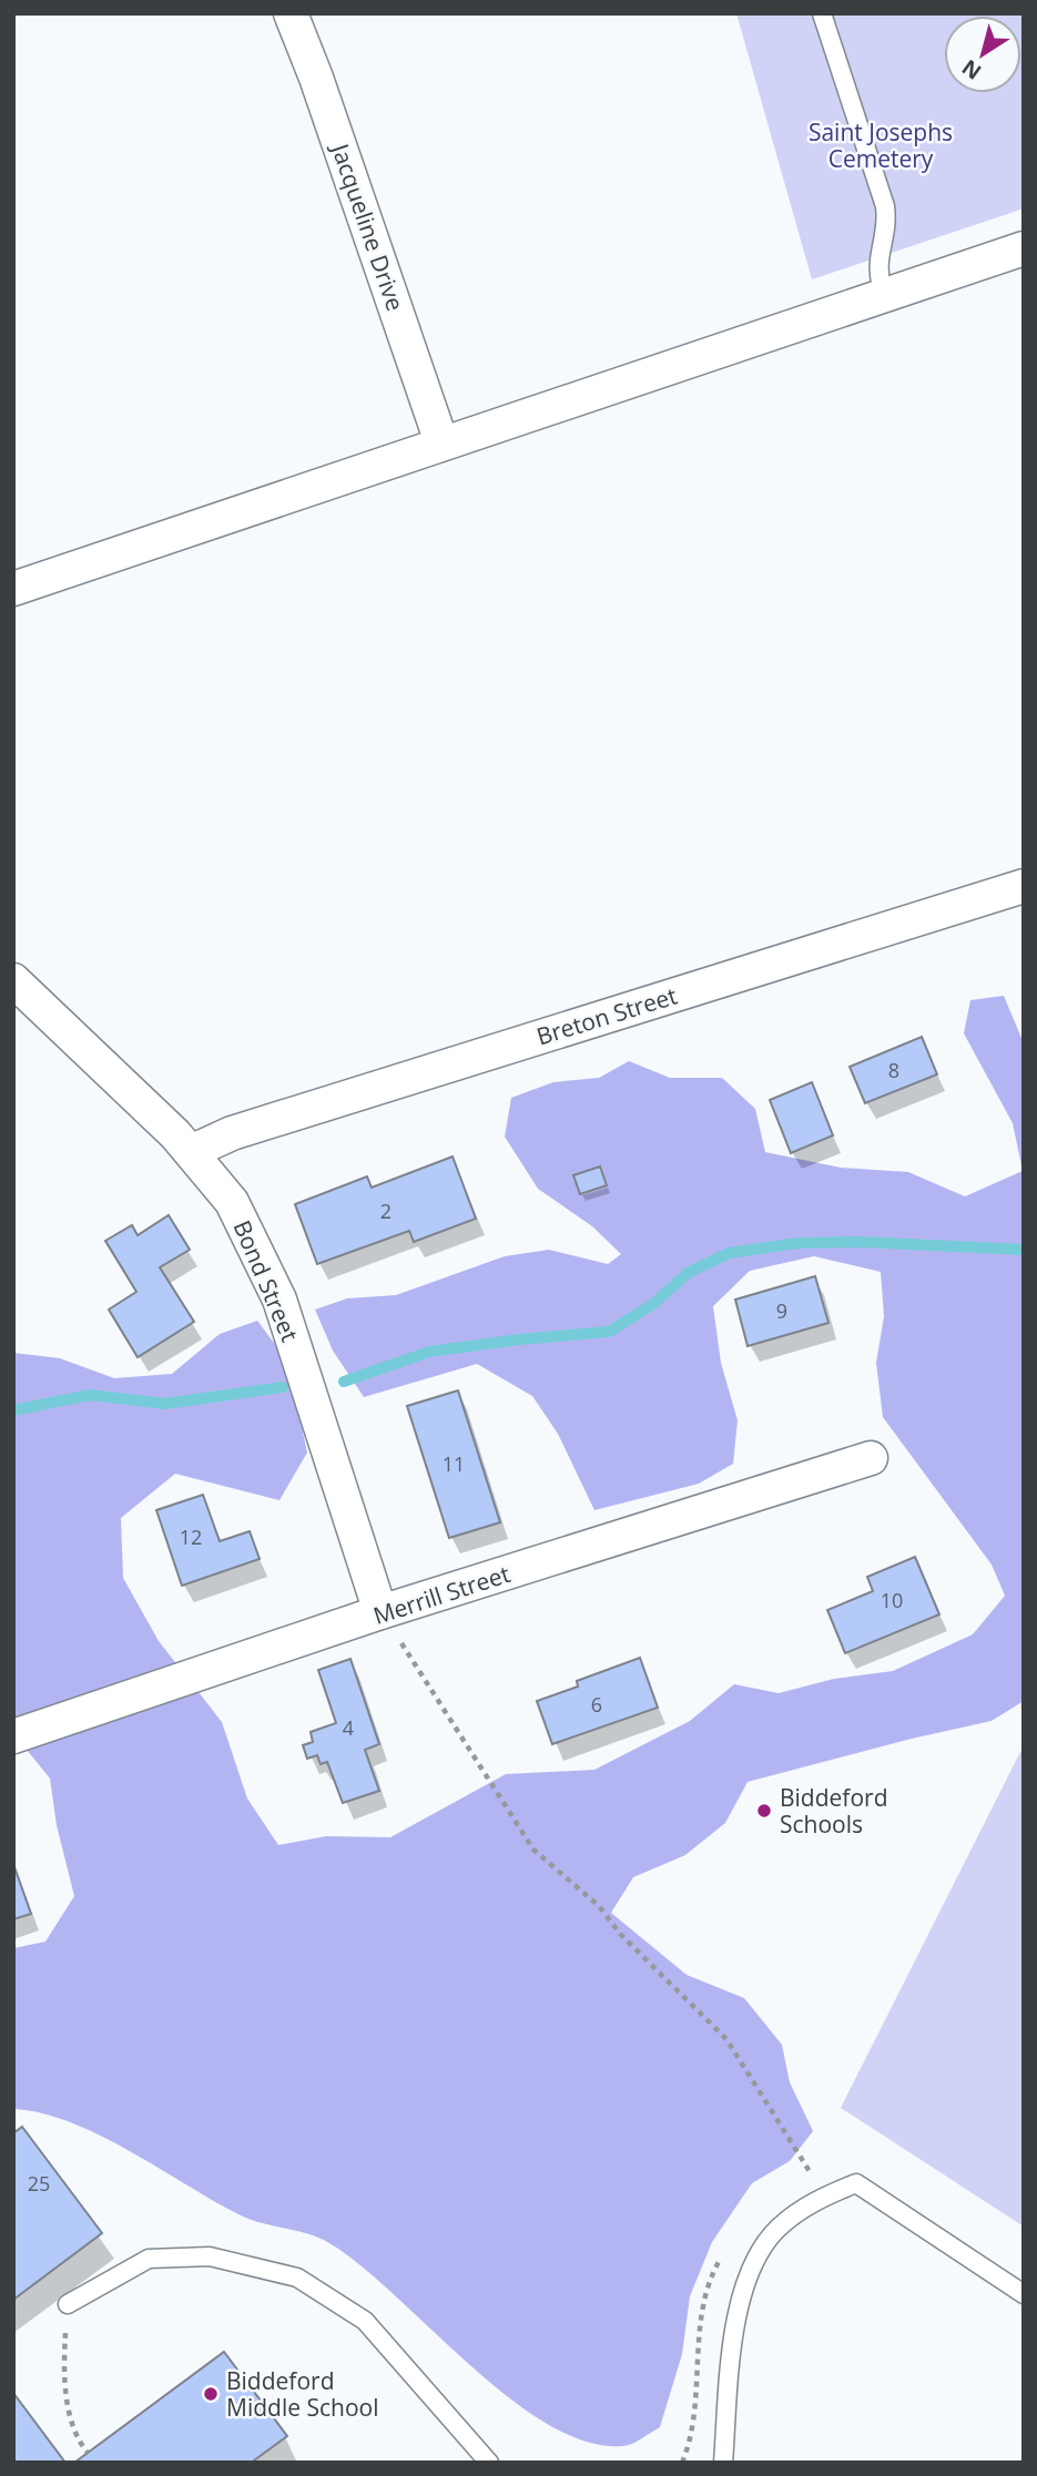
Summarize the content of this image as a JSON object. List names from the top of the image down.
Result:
{
  "streets": {
    "street": [
      "Jacqueline Drive",
      "Breton Street",
      "Bond Street",
      "Merrill Street"
    ]
  },
  "crossings": [
    ["Breton Street", "Bond Street"],
    ["Bond Street", "Merrill Street"]
  ],
  "parks": ["Saint Josephs Cemetery"],
  "places": ["Biddeford Schools", "Biddeford Middle School"],
  "house_numbers": [
    "8",
    "2",
    "9",
    "11",
    "12",
    "10",
    "6",
    "4",
    "25"
  ],
  "north": "bottom left"
}
